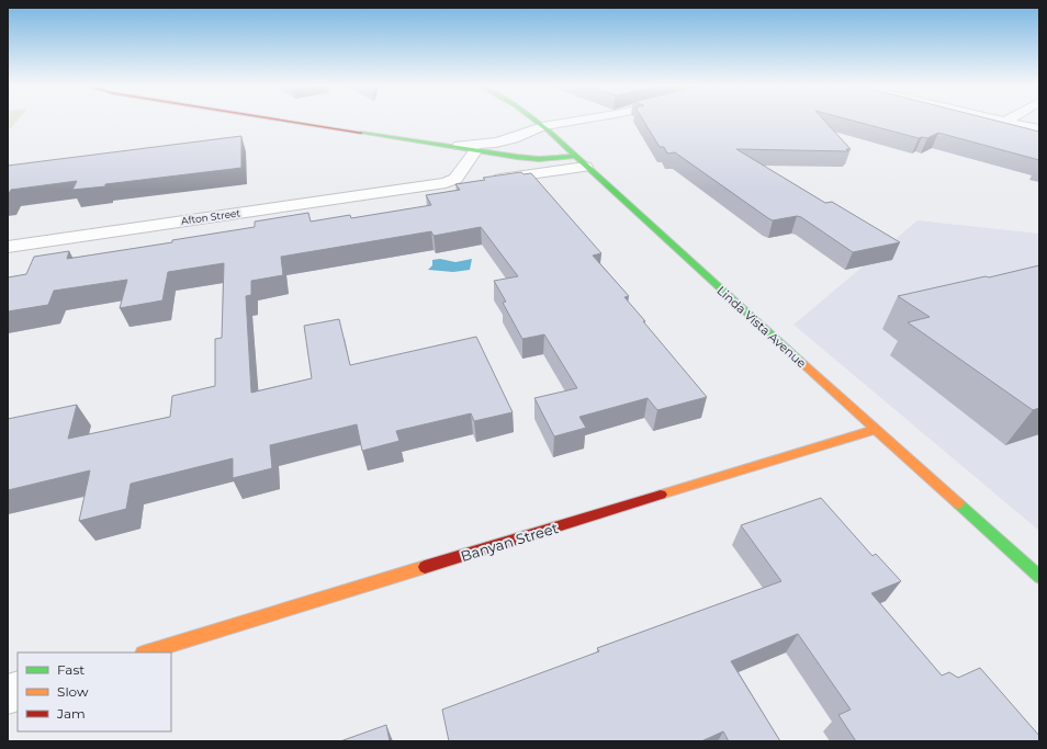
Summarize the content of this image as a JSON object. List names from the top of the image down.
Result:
{
  "streets": {
    "street": ["Afton Street", "Linda Vista Avenue", "Banyan Street"]
  },
  "crossings": [
    ["Linda Vista Avenue", "Banyan Street"]
  ],
  "legend": ["Fast", "Slow", "Jam"]
}
